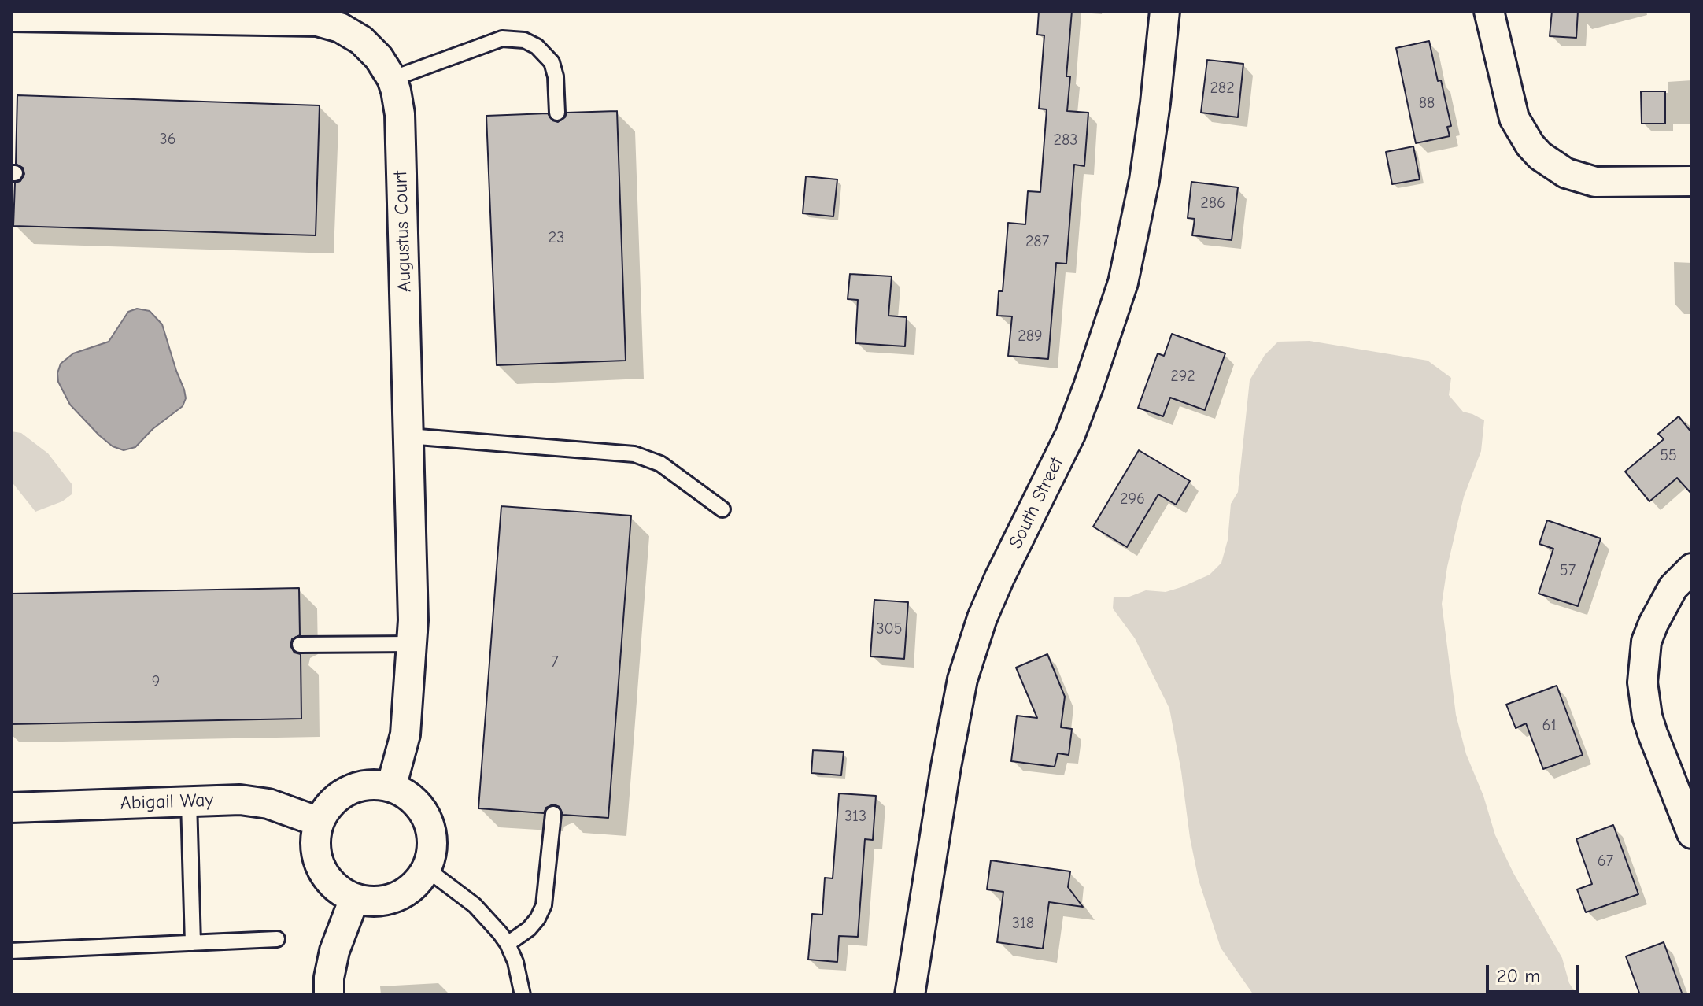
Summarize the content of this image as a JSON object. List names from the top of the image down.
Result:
{
  "streets": {
    "street": ["Augustus Court", "South Street", "Abigail Way"]
  },
  "crossings": [
    ["Augustus Court", "Abigail Way"]
  ],
  "house_numbers": [
    "282",
    "88",
    "36",
    "283",
    "286",
    "23",
    "287",
    "289",
    "292",
    "55",
    "296",
    "57",
    "305",
    "7",
    "9",
    "61",
    "313",
    "67",
    "318"
  ],
  "scale_bar": "20 m"
}
